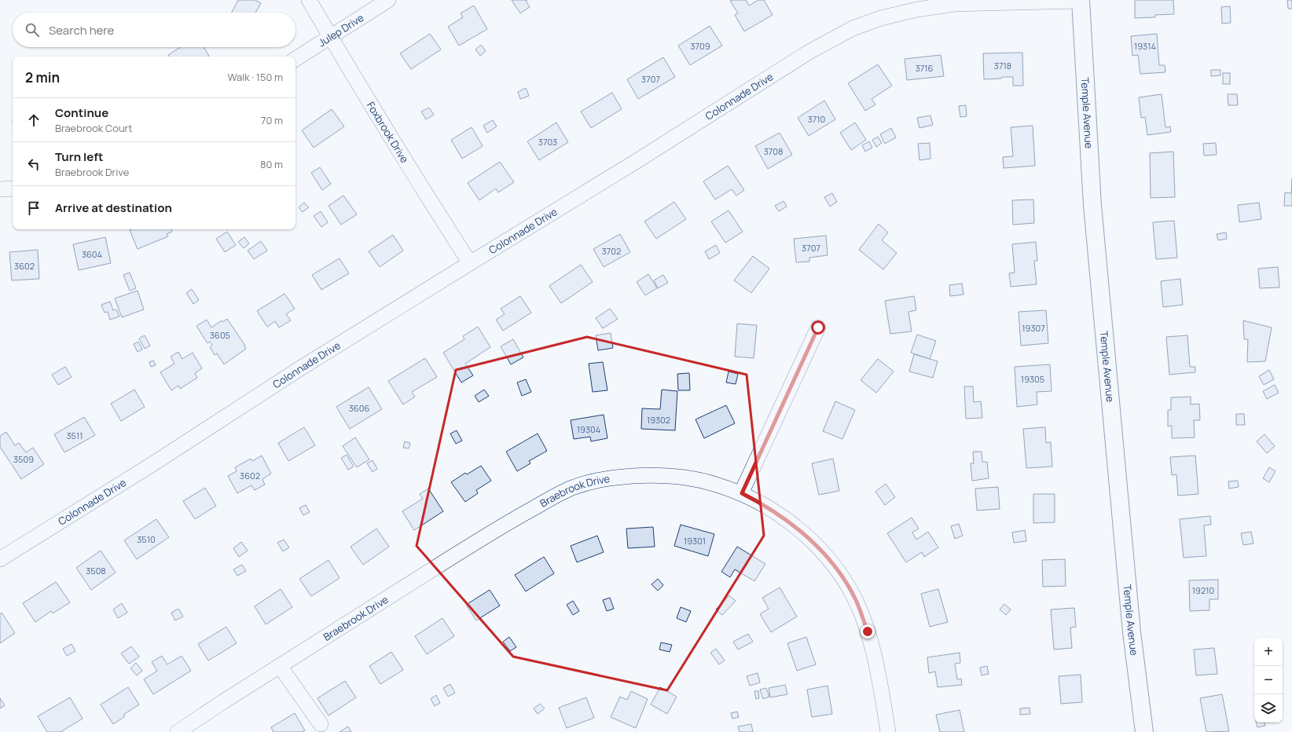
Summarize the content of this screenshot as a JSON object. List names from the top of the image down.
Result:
{
  "streets": {
    "street": [
      "Julep Drive",
      "Colonnade Drive",
      "Temple Avenue",
      "Foxbrook Drive",
      "Braebrook Drive"
    ]
  },
  "crossings": [
    ["Julep Drive", "Foxbrook Drive"],
    ["Colonnade Drive", "Temple Avenue"],
    ["Colonnade Drive", "Foxbrook Drive"]
  ],
  "house_numbers": [
    "3709",
    "19314",
    "3718",
    "3716",
    "3707",
    "3710",
    "3703",
    "3708",
    "3707",
    "3702",
    "3604",
    "3602",
    "19307",
    "3605",
    "19305",
    "3606",
    "19302",
    "19304",
    "3511",
    "3509",
    "3602",
    "3510",
    "19301",
    "3508",
    "19210"
  ],
  "page": {
    "search": "Search here",
    "heading": ["2 min", "Walk · 150 m"],
    "list": [
      ["Continue", "Braebrook Court", "70 m"],
      ["Turn left", "Braebrook Drive", "80 m"],
      "Arrive at destination"
    ],
    "map_buttons": ["+", "−"]
  }
}
